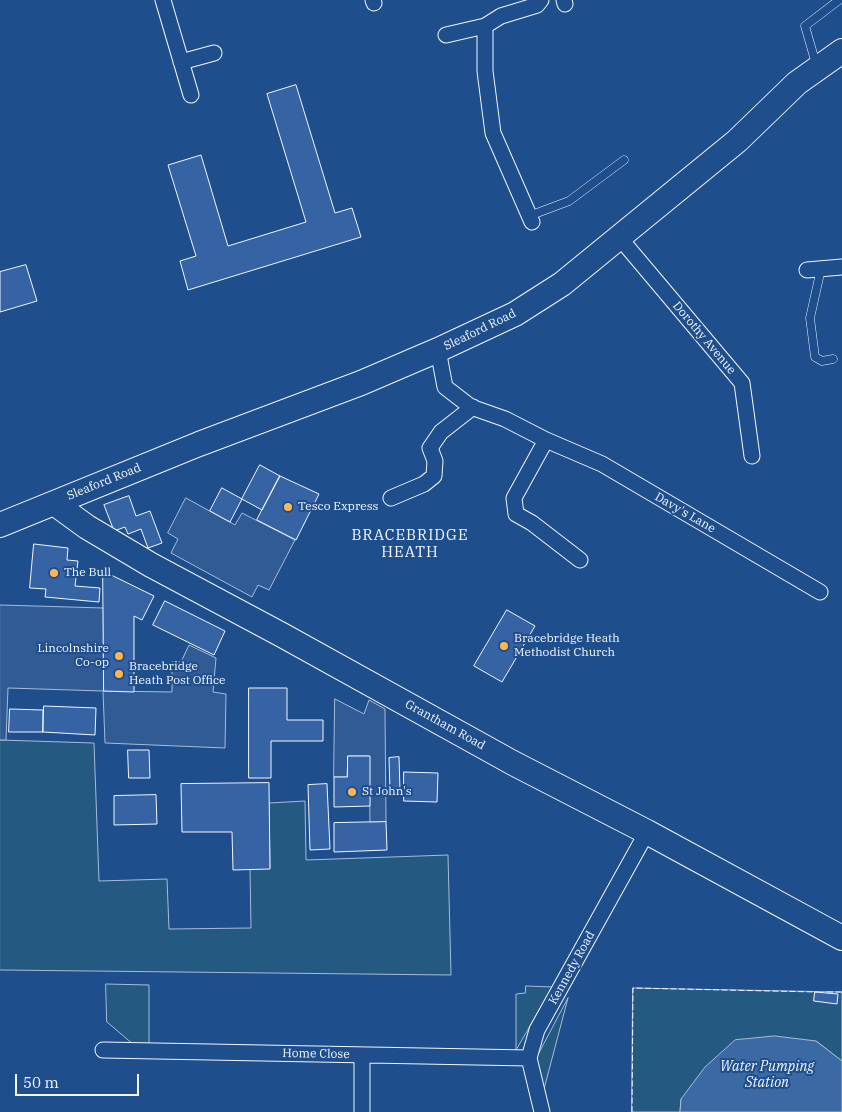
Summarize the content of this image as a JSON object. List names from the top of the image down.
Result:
{
  "streets": {
    "main road": ["Sleaford Road", "Grantham Road"],
    "street": [
      "Dorothy Avenue",
      "Davy's Lane",
      "Kennedy Road",
      "Home Close"
    ]
  },
  "crossings": [
    ["Sleaford Road", "Dorothy Avenue"],
    ["Sleaford Road", "Davy's Lane"],
    ["Sleaford Road", "Grantham Road"],
    ["Grantham Road", "Kennedy Road"],
    ["Kennedy Road", "Home Close"]
  ],
  "districts": ["BRACEBRIDGE HEATH"],
  "water": ["Water Pumping Station"],
  "places": [
    "Tesco Express",
    "The Bull",
    "Bracebridge Heath Methodist Church",
    "Lincolnshire Co-op",
    "Bracebridge Heath Post Office",
    "St John's"
  ],
  "scale_bar": "50 m"
}
